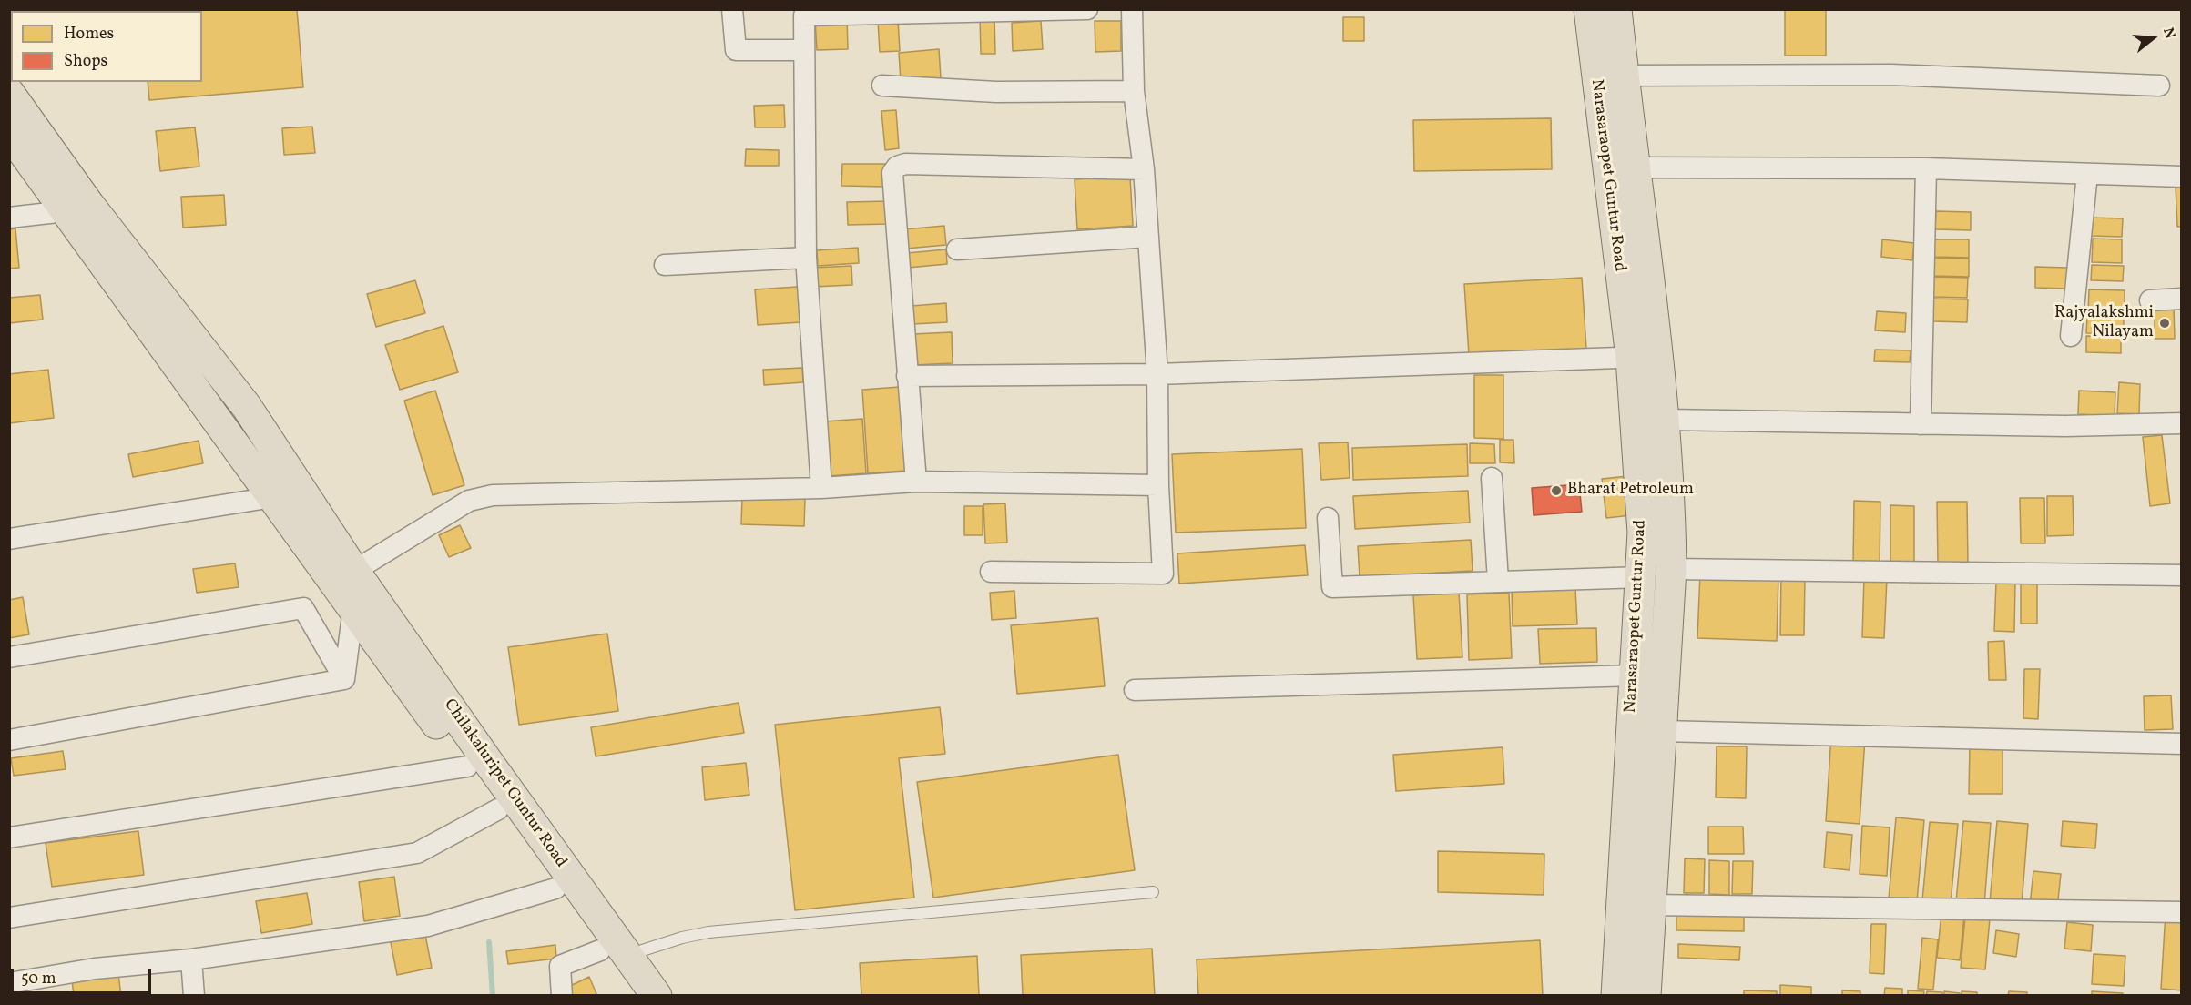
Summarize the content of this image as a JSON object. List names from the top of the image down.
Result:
{
  "streets": {
    "highway": ["Narasaraopet Guntur Road", "Chilakaluripet Guntur Road"]
  },
  "places": ["Rajyalakshmi Nilayam", "Bharat Petroleum"],
  "legend": ["Homes", "Shops"],
  "scale_bar": "50 m",
  "north": "right"
}
